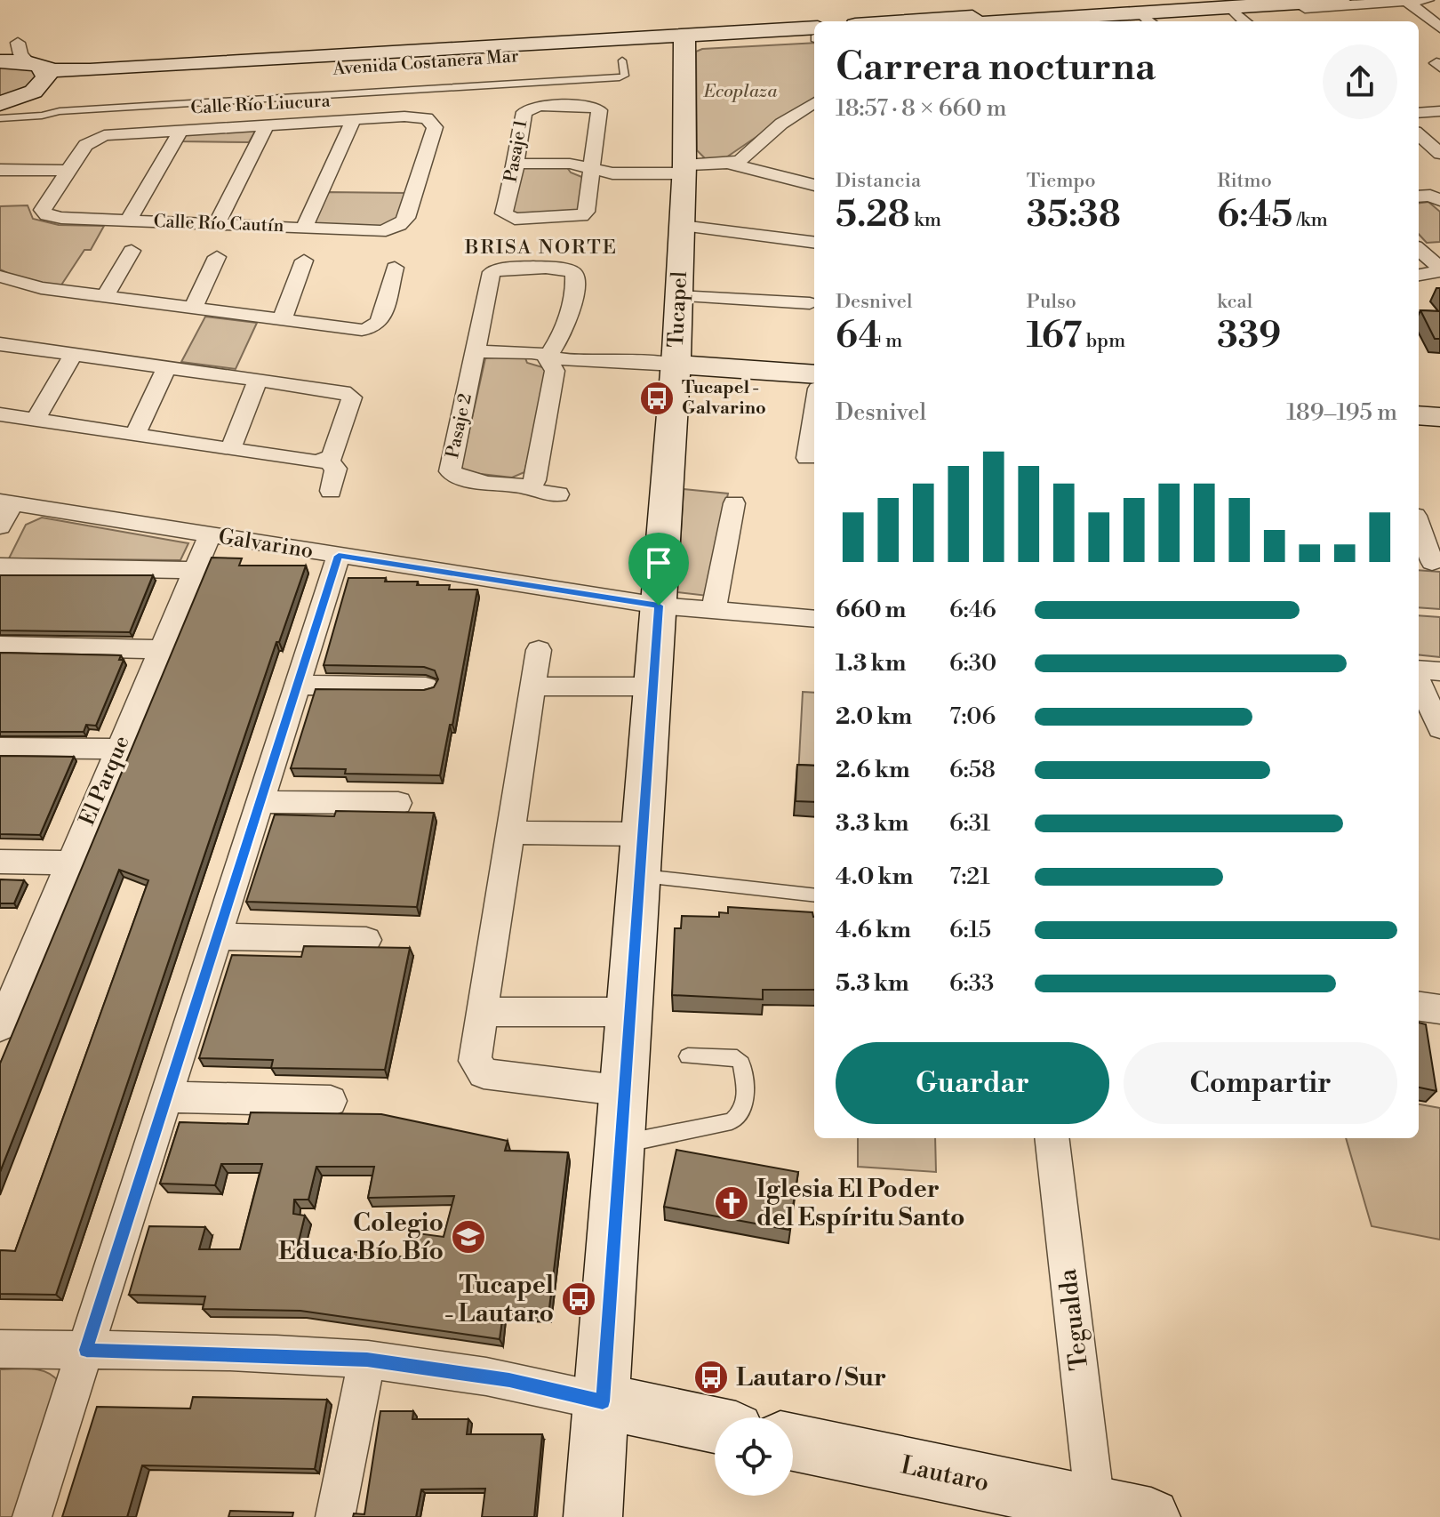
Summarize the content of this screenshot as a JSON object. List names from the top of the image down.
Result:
{
  "streets": {
    "main road": ["Avenida Costanera Mar", "Tucapel", "Lautaro"],
    "street": [
      "Calle Río Liucura",
      "Pasaje 1",
      "Calle Río Cautín",
      "Pasaje 2",
      "Galvarino",
      "El Parque",
      "Tegualda"
    ]
  },
  "crossings": [
    ["Avenida Costanera Mar", "Tucapel"],
    ["Calle Río Liucura", "Calle Río Cautín"],
    ["Tucapel", "Galvarino"],
    ["Galvarino", "El Parque"],
    ["Tegualda", "Lautaro"]
  ],
  "districts": ["BRISA NORTE"],
  "parks": ["Ecoplaza"],
  "places": {
    "bus stop": ["Tucapel - Galvarino", "Tucapel - Lautaro", "Lautaro / Sur"],
    "church": ["Iglesia El Poder del Espíritu Santo"],
    "school or university": ["Colegio Educa Bío Bío"]
  },
  "page": {
    "heading": ["Carrera nocturna", "18:57 · 8 × 660 m"],
    "stats": [
      ["Distancia", "5.28 km"],
      ["Tiempo", "35:38"],
      ["Ritmo", "6:45 /km"],
      ["Desnivel", "64 m"],
      ["Pulso", "167 bpm"],
      ["kcal", "339"]
    ],
    "chart": ["Desnivel", "189–195 m"],
    "list": [
      {
        "name": "660 m",
        "note": "6:46"
      },
      {
        "name": "1.3 km",
        "note": "6:30"
      },
      {
        "name": "2.0 km",
        "note": "7:06"
      },
      {
        "name": "2.6 km",
        "note": "6:58"
      },
      {
        "name": "3.3 km",
        "note": "6:31"
      },
      {
        "name": "4.0 km",
        "note": "7:21"
      },
      {
        "name": "4.6 km",
        "note": "6:15"
      },
      {
        "name": "5.3 km",
        "note": "6:33"
      }
    ],
    "buttons": ["Guardar", "Compartir"]
  }
}
